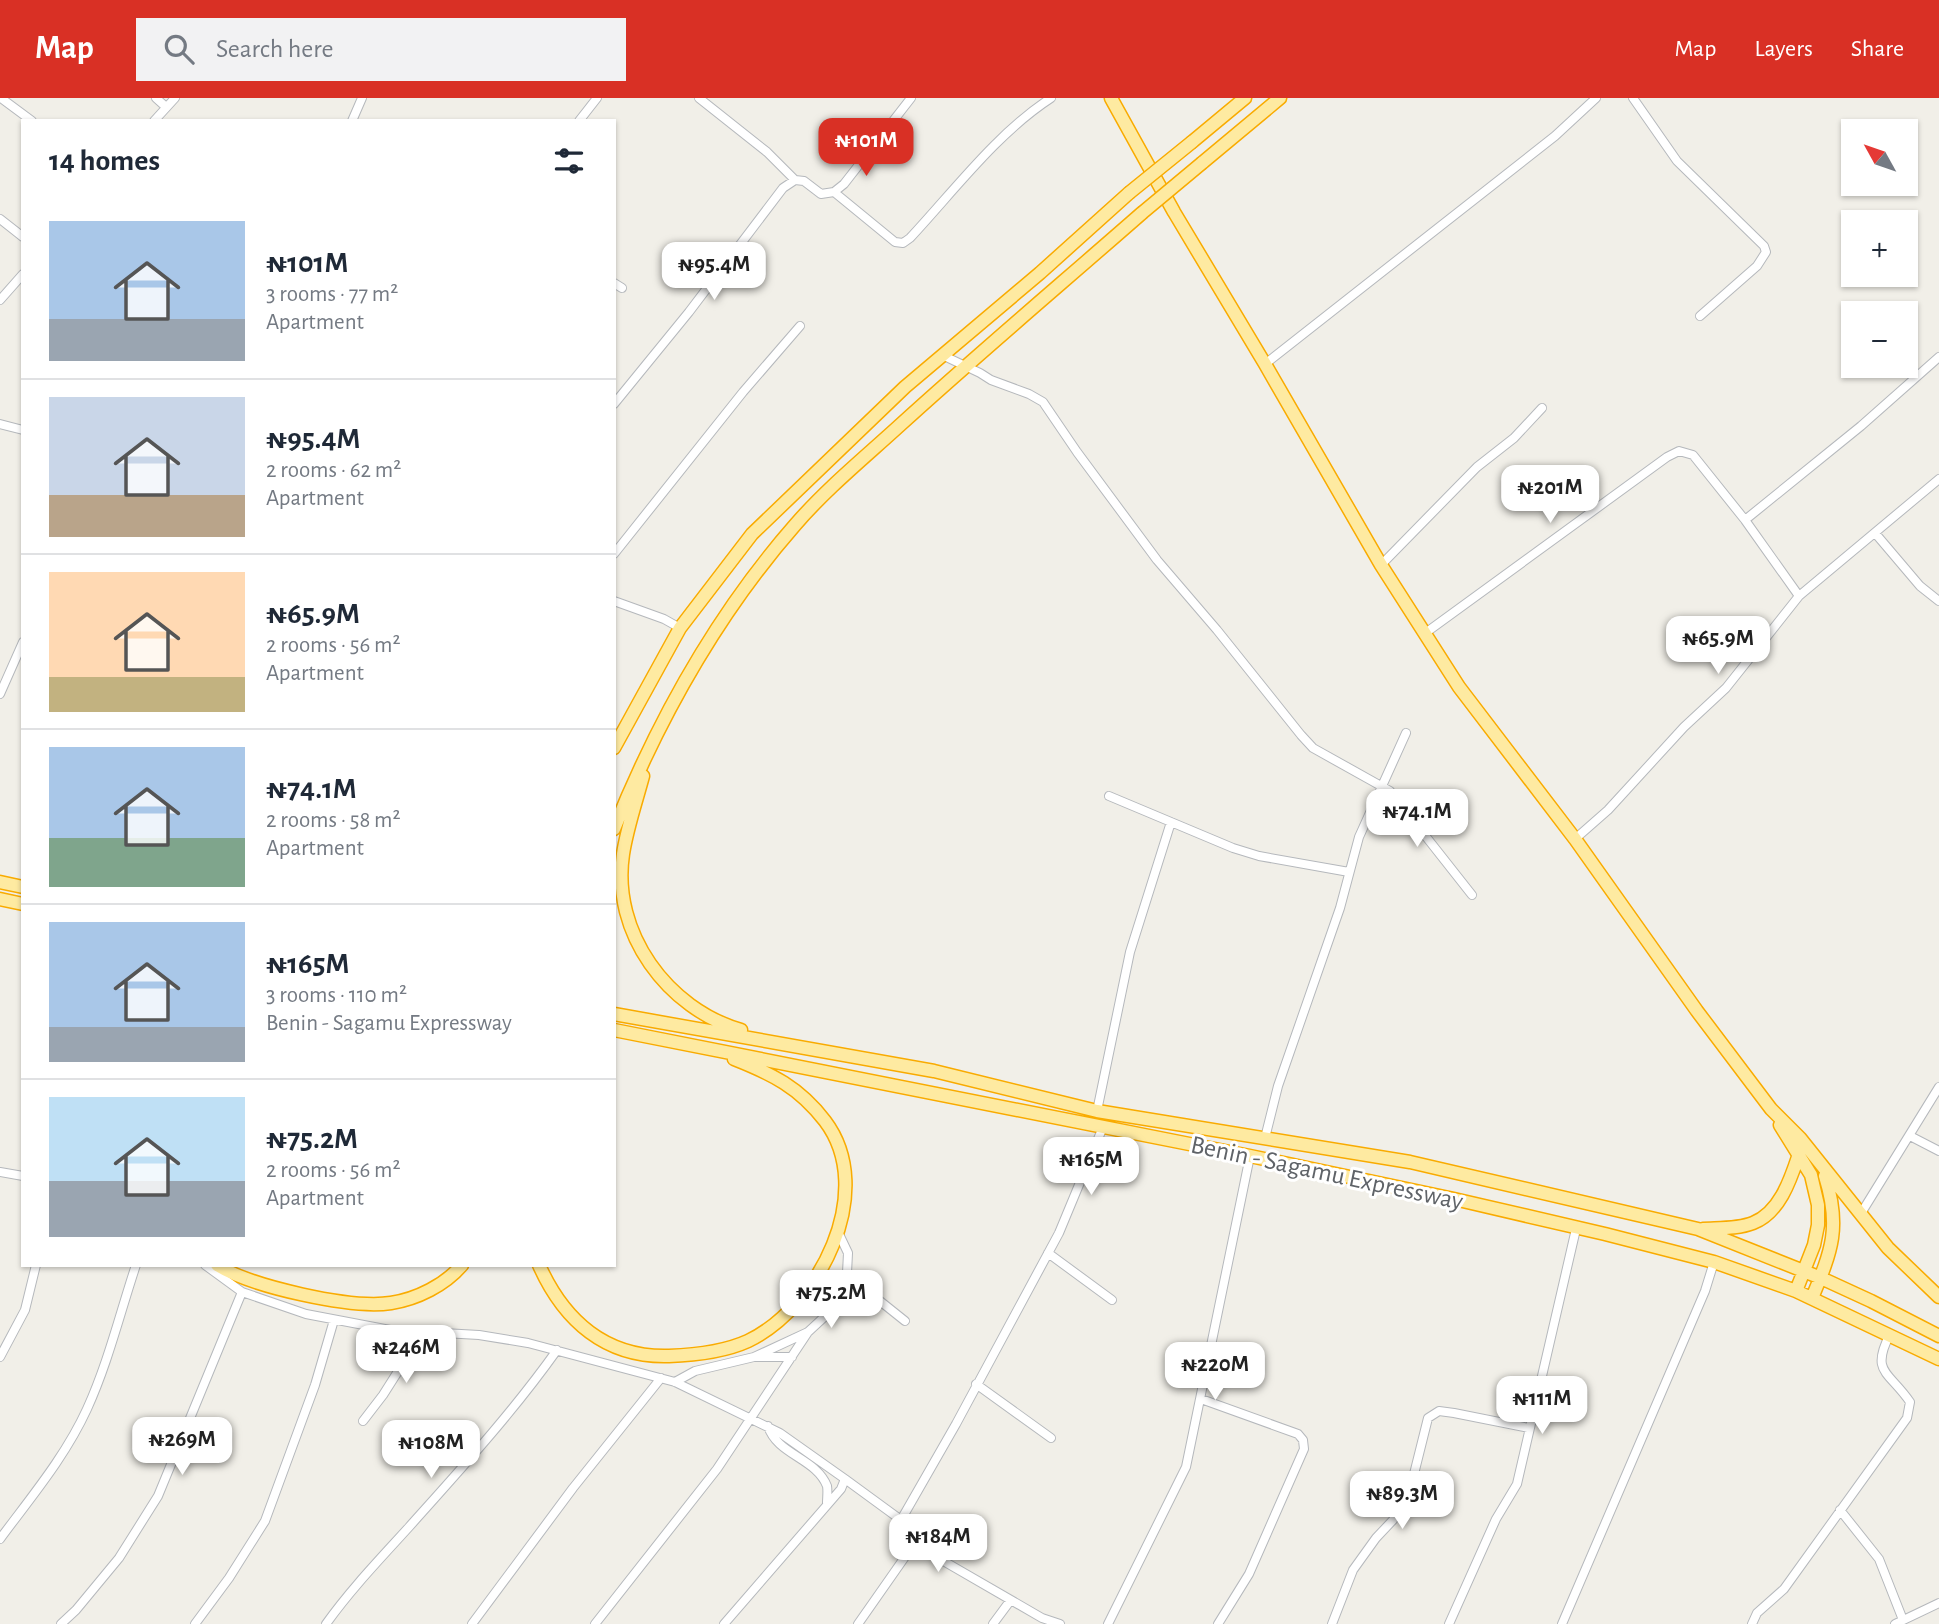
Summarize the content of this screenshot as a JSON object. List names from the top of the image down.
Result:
{
  "streets": {
    "highway": ["Benin - Sagamu Expressway"]
  },
  "north": "top left",
  "page": {
    "header": "Map",
    "search": "Search here",
    "nav": ["Map", "Layers", "Share"],
    "price": [
      "₦101M",
      "₦95.4M",
      "₦201M",
      "₦65.9M",
      "₦74.1M",
      "₦165M",
      "₦75.2M",
      "₦246M",
      "₦220M",
      "₦111M",
      "₦269M",
      "₦108M",
      "₦89.3M",
      "₦184M"
    ],
    "map_buttons": ["+", "−"],
    "heading": "14 homes",
    "list": [
      {
        "name": "₦101M",
        "note": "3 rooms · 77 m² · Apartment"
      },
      {
        "name": "₦95.4M",
        "note": "2 rooms · 62 m² · Apartment"
      },
      {
        "name": "₦65.9M",
        "note": "2 rooms · 56 m² · Apartment"
      },
      {
        "name": "₦74.1M",
        "note": "2 rooms · 58 m² · Apartment"
      },
      {
        "name": "₦165M",
        "note": "3 rooms · 110 m² · Benin - Sagamu Expressway"
      },
      {
        "name": "₦75.2M",
        "note": "2 rooms · 56 m² · Apartment"
      }
    ]
  }
}
